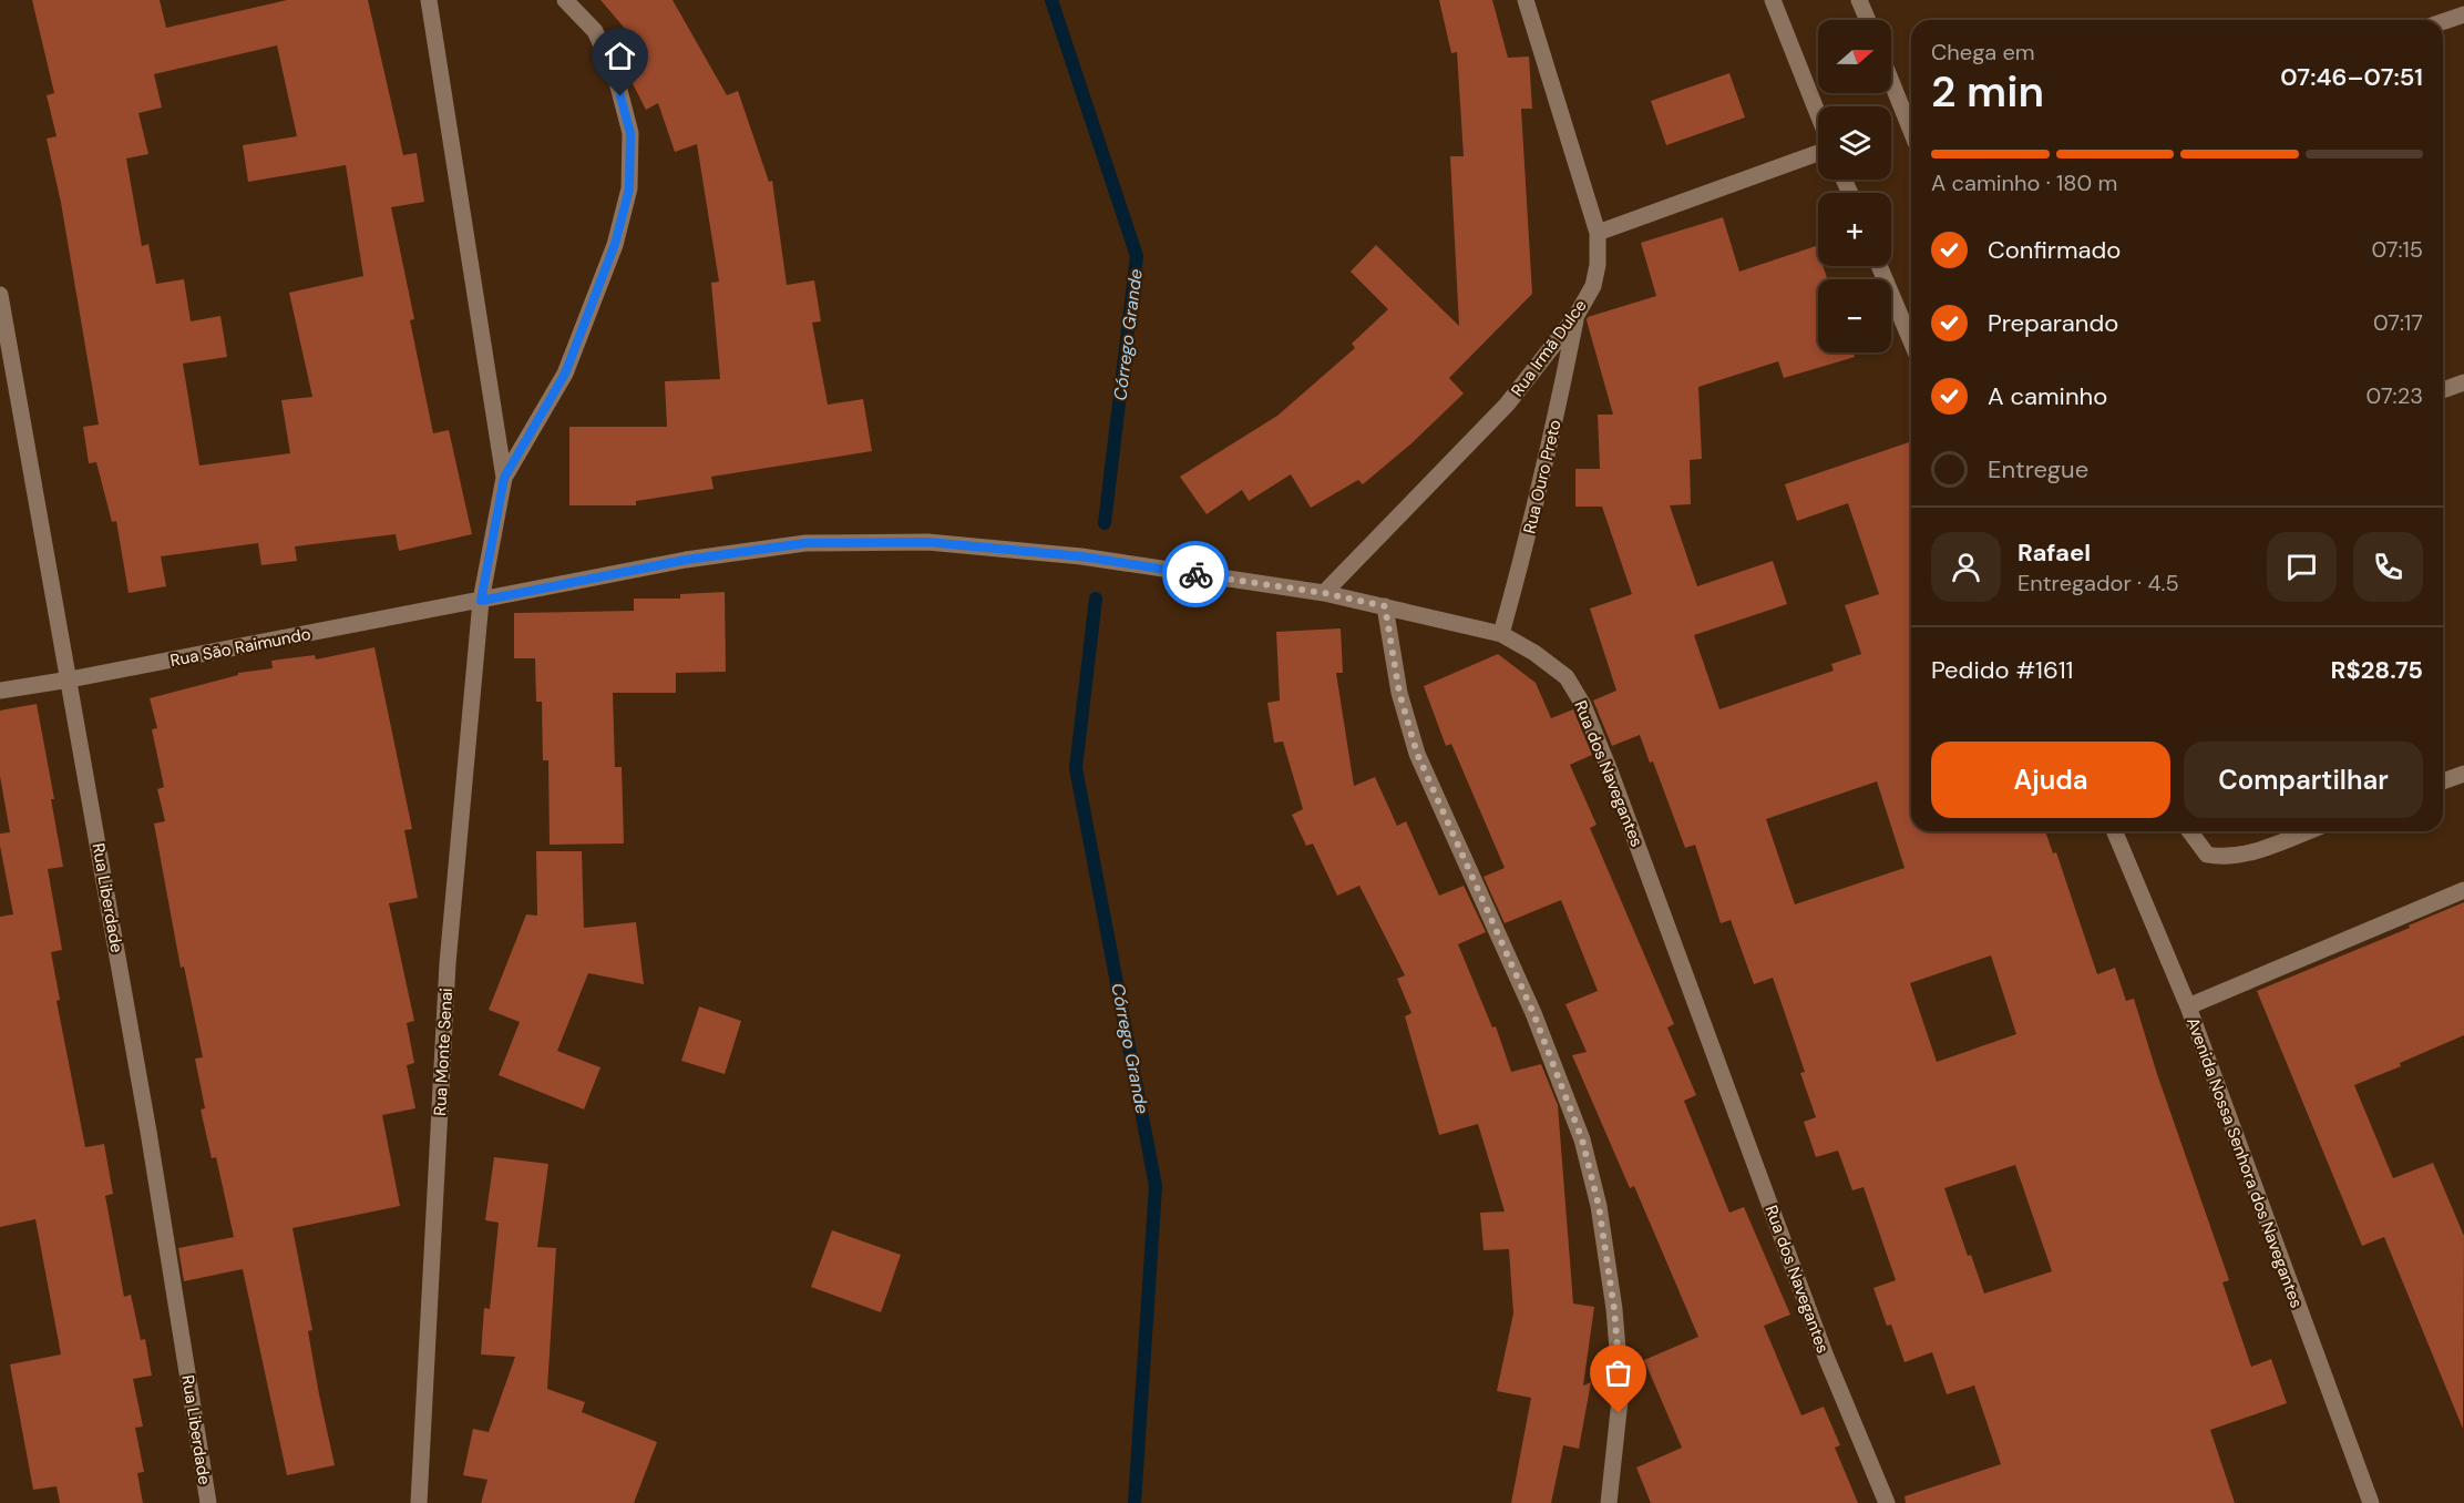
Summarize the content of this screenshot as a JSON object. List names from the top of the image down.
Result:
{
  "streets": {
    "street": [
      "Rua Irmã Dulce",
      "Rua Ouro Preto",
      "Rua São Raimundo",
      "Rua dos Navegantes",
      "Rua Liberdade",
      "Rua Monte Senai",
      "Avenida Nossa Senhora dos Navegantes"
    ]
  },
  "crossings": [
    ["Rua Irmã Dulce", "Rua Ouro Preto"],
    ["Rua Irmã Dulce", "Rua dos Navegantes"],
    ["Rua Ouro Preto", "Rua dos Navegantes"],
    ["Rua São Raimundo", "Rua dos Navegantes"],
    ["Rua São Raimundo", "Rua Liberdade"],
    ["Rua São Raimundo", "Rua Monte Senai"],
    ["Rua dos Navegantes", "Rua Monte Senai"]
  ],
  "water": ["Córrego Grande"],
  "north": "right",
  "page": {
    "map_buttons": ["+", "−"],
    "heading": ["2 min", "Chega em", "07:46–07:51"],
    "panel": [
      "Rafael",
      "Entregador · 4.5",
      "Pedido #1611",
      "R$28.75"
    ],
    "bar": "A caminho · 180 m",
    "list": [
      ["Confirmado", "07:15"],
      ["Preparando", "07:17"],
      ["A caminho", "07:23"],
      "Entregue"
    ],
    "buttons": ["Ajuda", "Compartilhar"]
  }
}
